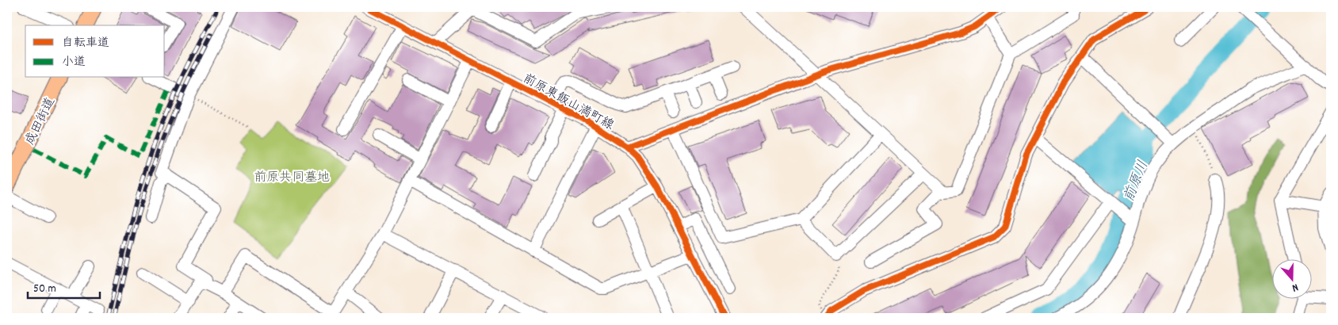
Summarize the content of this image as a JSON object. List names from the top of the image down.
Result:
{
  "streets": {
    "highway": ["成田街道"],
    "street": ["前原東飯山満町線"]
  },
  "water": ["前原川"],
  "parks": ["前原共同墓地"],
  "legend": ["自転車道", "小道"],
  "scale_bar": "50 m",
  "north": "bottom"
}
